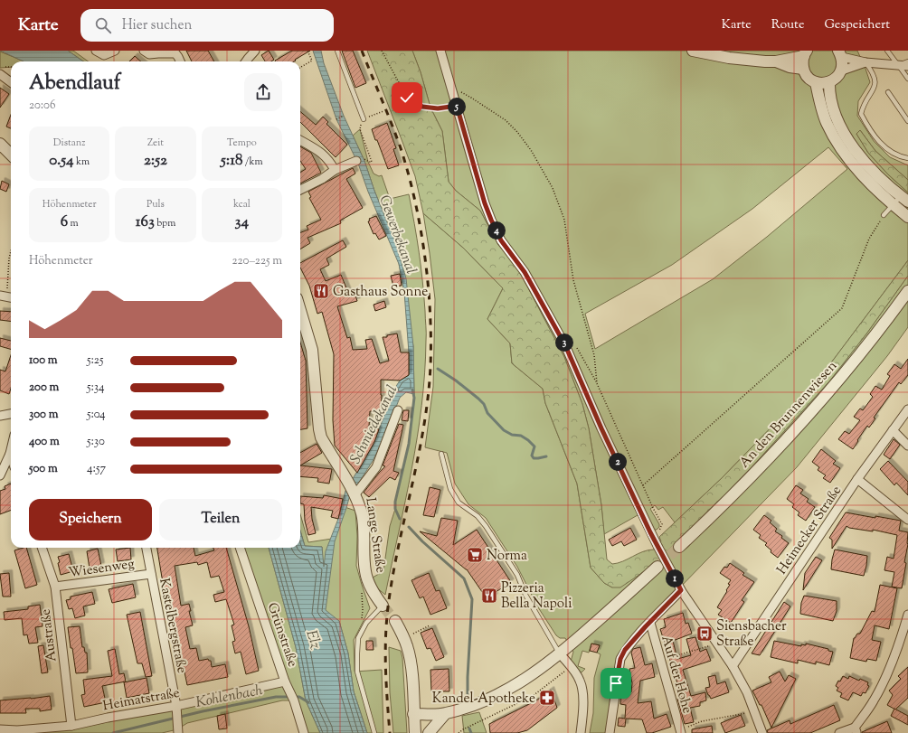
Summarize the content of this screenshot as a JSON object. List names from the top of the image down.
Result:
{
  "streets": {
    "street": [
      "An den Brunnenwiesen",
      "Heimecker Straße",
      "Lange Straße",
      "Wiesenweg",
      "Kastelbergstraße",
      "Grünstraße",
      "Austraße",
      "Auf der Hohe",
      "Heimatstraße"
    ]
  },
  "crossings": [
    ["Wiesenweg", "Kastelbergstraße"],
    ["Wiesenweg", "Austraße"],
    ["Kastelbergstraße", "Heimatstraße"],
    ["Grünstraße", "Heimatstraße"],
    ["Austraße", "Heimatstraße"]
  ],
  "water": [
    "Gewerbekanal",
    "Schmiedekanal",
    "Elz",
    "Kohlenbach"
  ],
  "places": {
    "restaurant": ["Gasthaus Sonne", "Pizzeria Bella Napoli"],
    "supermarket": ["Norma"],
    "bus stop": ["Siensbacher Straße"],
    "pharmacy": ["Kandel-Apotheke"]
  },
  "page": {
    "header": "Karte",
    "search": "Hier suchen",
    "nav": ["Karte", "Route", "Gespeichert"],
    "heading": ["Abendlauf", "20:06"],
    "pins": [
      "5",
      "4",
      "3",
      "2",
      "1"
    ],
    "stats": [
      ["Distanz", "0.54 km"],
      ["Zeit", "2:52"],
      ["Tempo", "5:18 /km"],
      ["Höhenmeter", "6 m"],
      ["Puls", "163 bpm"],
      ["kcal", "34"]
    ],
    "chart": ["Höhenmeter", "220–225 m"],
    "list": [
      {
        "name": "100 m",
        "note": "5:25"
      },
      {
        "name": "200 m",
        "note": "5:34"
      },
      {
        "name": "300 m",
        "note": "5:04"
      },
      {
        "name": "400 m",
        "note": "5:30"
      },
      {
        "name": "500 m",
        "note": "4:57"
      }
    ],
    "buttons": ["Speichern", "Teilen"]
  }
}
